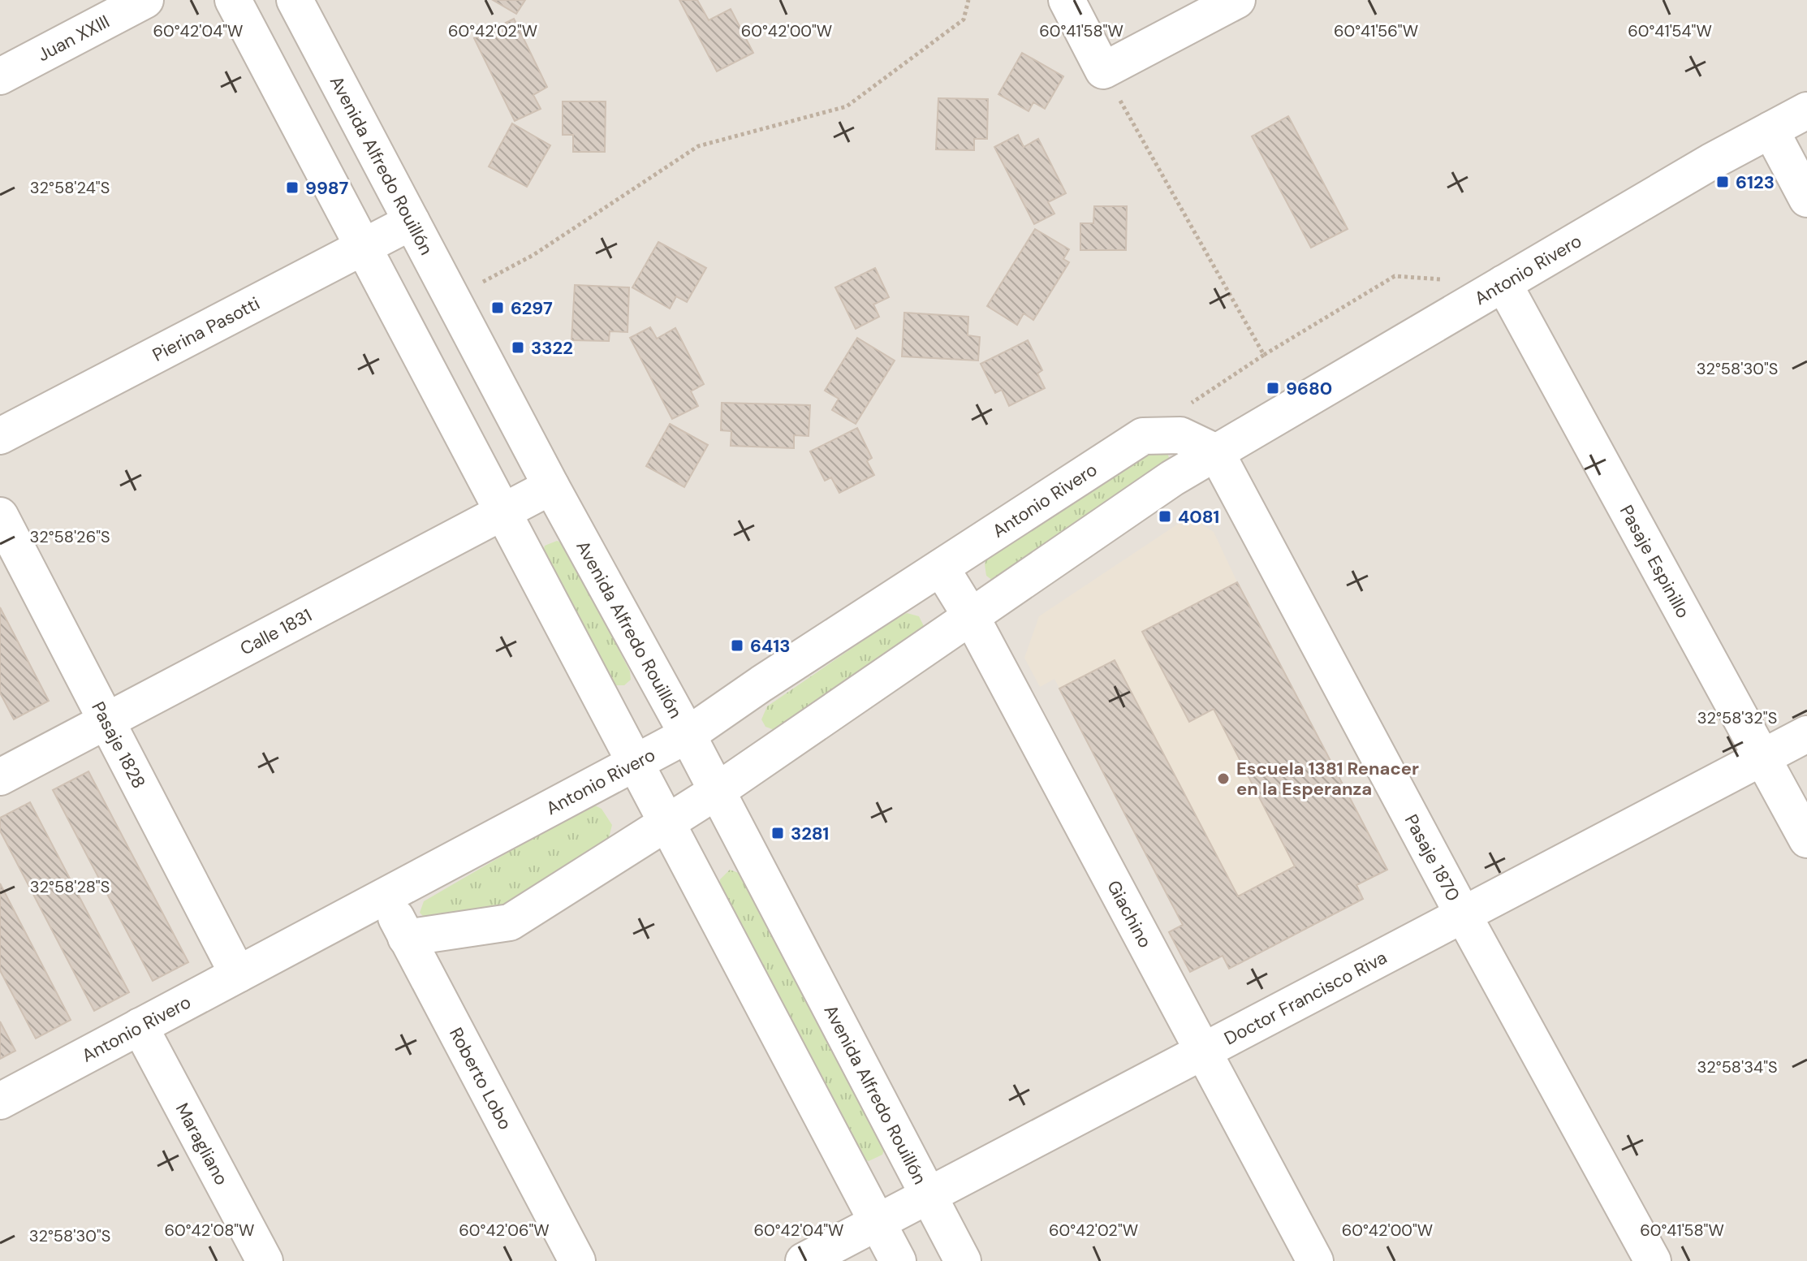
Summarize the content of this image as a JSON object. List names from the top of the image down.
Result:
{
  "streets": {
    "street": [
      "Juan XXIII",
      "Avenida Alfredo Rouillón",
      "Antonio Rivero",
      "Pierina Pasotti",
      "Pasaje Espinillo",
      "Calle 1831",
      "Pasaje 1828",
      "Pasaje 1870",
      "Giachino",
      "Doctor Francisco Riva",
      "Roberto Lobo",
      "Maragliano"
    ]
  },
  "crossings": [
    ["Avenida Alfredo Rouillón", "Antonio Rivero"],
    ["Avenida Alfredo Rouillón", "Pierina Pasotti"],
    ["Avenida Alfredo Rouillón", "Calle 1831"],
    ["Avenida Alfredo Rouillón", "Doctor Francisco Riva"],
    ["Antonio Rivero", "Pasaje Espinillo"],
    ["Antonio Rivero", "Pasaje 1828"],
    ["Antonio Rivero", "Pasaje 1870"],
    ["Antonio Rivero", "Giachino"],
    ["Antonio Rivero", "Roberto Lobo"],
    ["Antonio Rivero", "Maragliano"],
    ["Pasaje Espinillo", "Doctor Francisco Riva"],
    ["Calle 1831", "Pasaje 1828"],
    ["Pasaje 1870", "Doctor Francisco Riva"],
    ["Giachino", "Doctor Francisco Riva"]
  ],
  "places": {
    "transit": [
      "6123",
      "9987",
      "6297",
      "3322",
      "9680",
      "4081",
      "6413",
      "3281"
    ],
    "other": ["Escuela 1381 Renacer en la Esperanza"]
  },
  "coordinates": [
    "60°42'02\"W",
    "60°42'00\"W",
    "60°41'56\"W",
    "60°42'04\"W",
    "60°41'58\"W",
    "60°41'54\"W",
    "32°58'24\"S",
    "32°58'30\"S",
    "32°58'26\"S",
    "32°58'32\"S",
    "32°58'28\"S",
    "32°58'34\"S",
    "60°42'08\"W",
    "60°42'06\"W"
  ]
}
